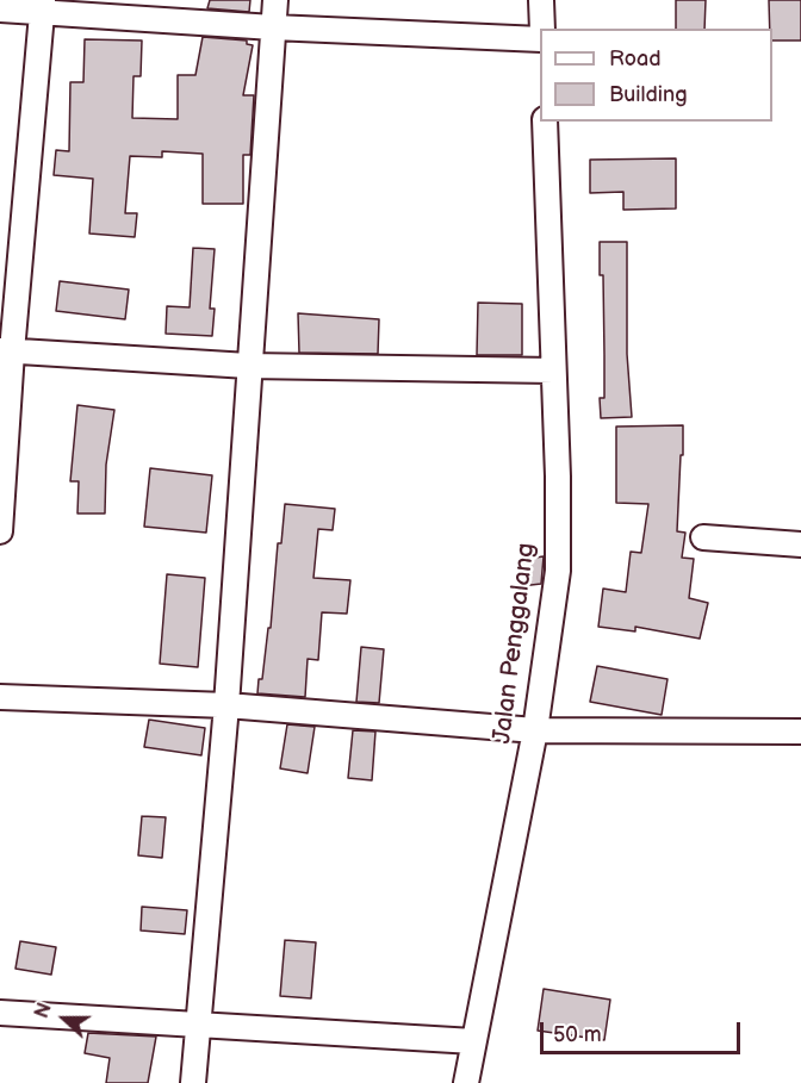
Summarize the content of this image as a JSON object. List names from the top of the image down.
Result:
{
  "streets": {
    "street": ["Jalan Penggalang"]
  },
  "legend": ["Road", "Building"],
  "scale_bar": "50 m",
  "north": "left"
}
